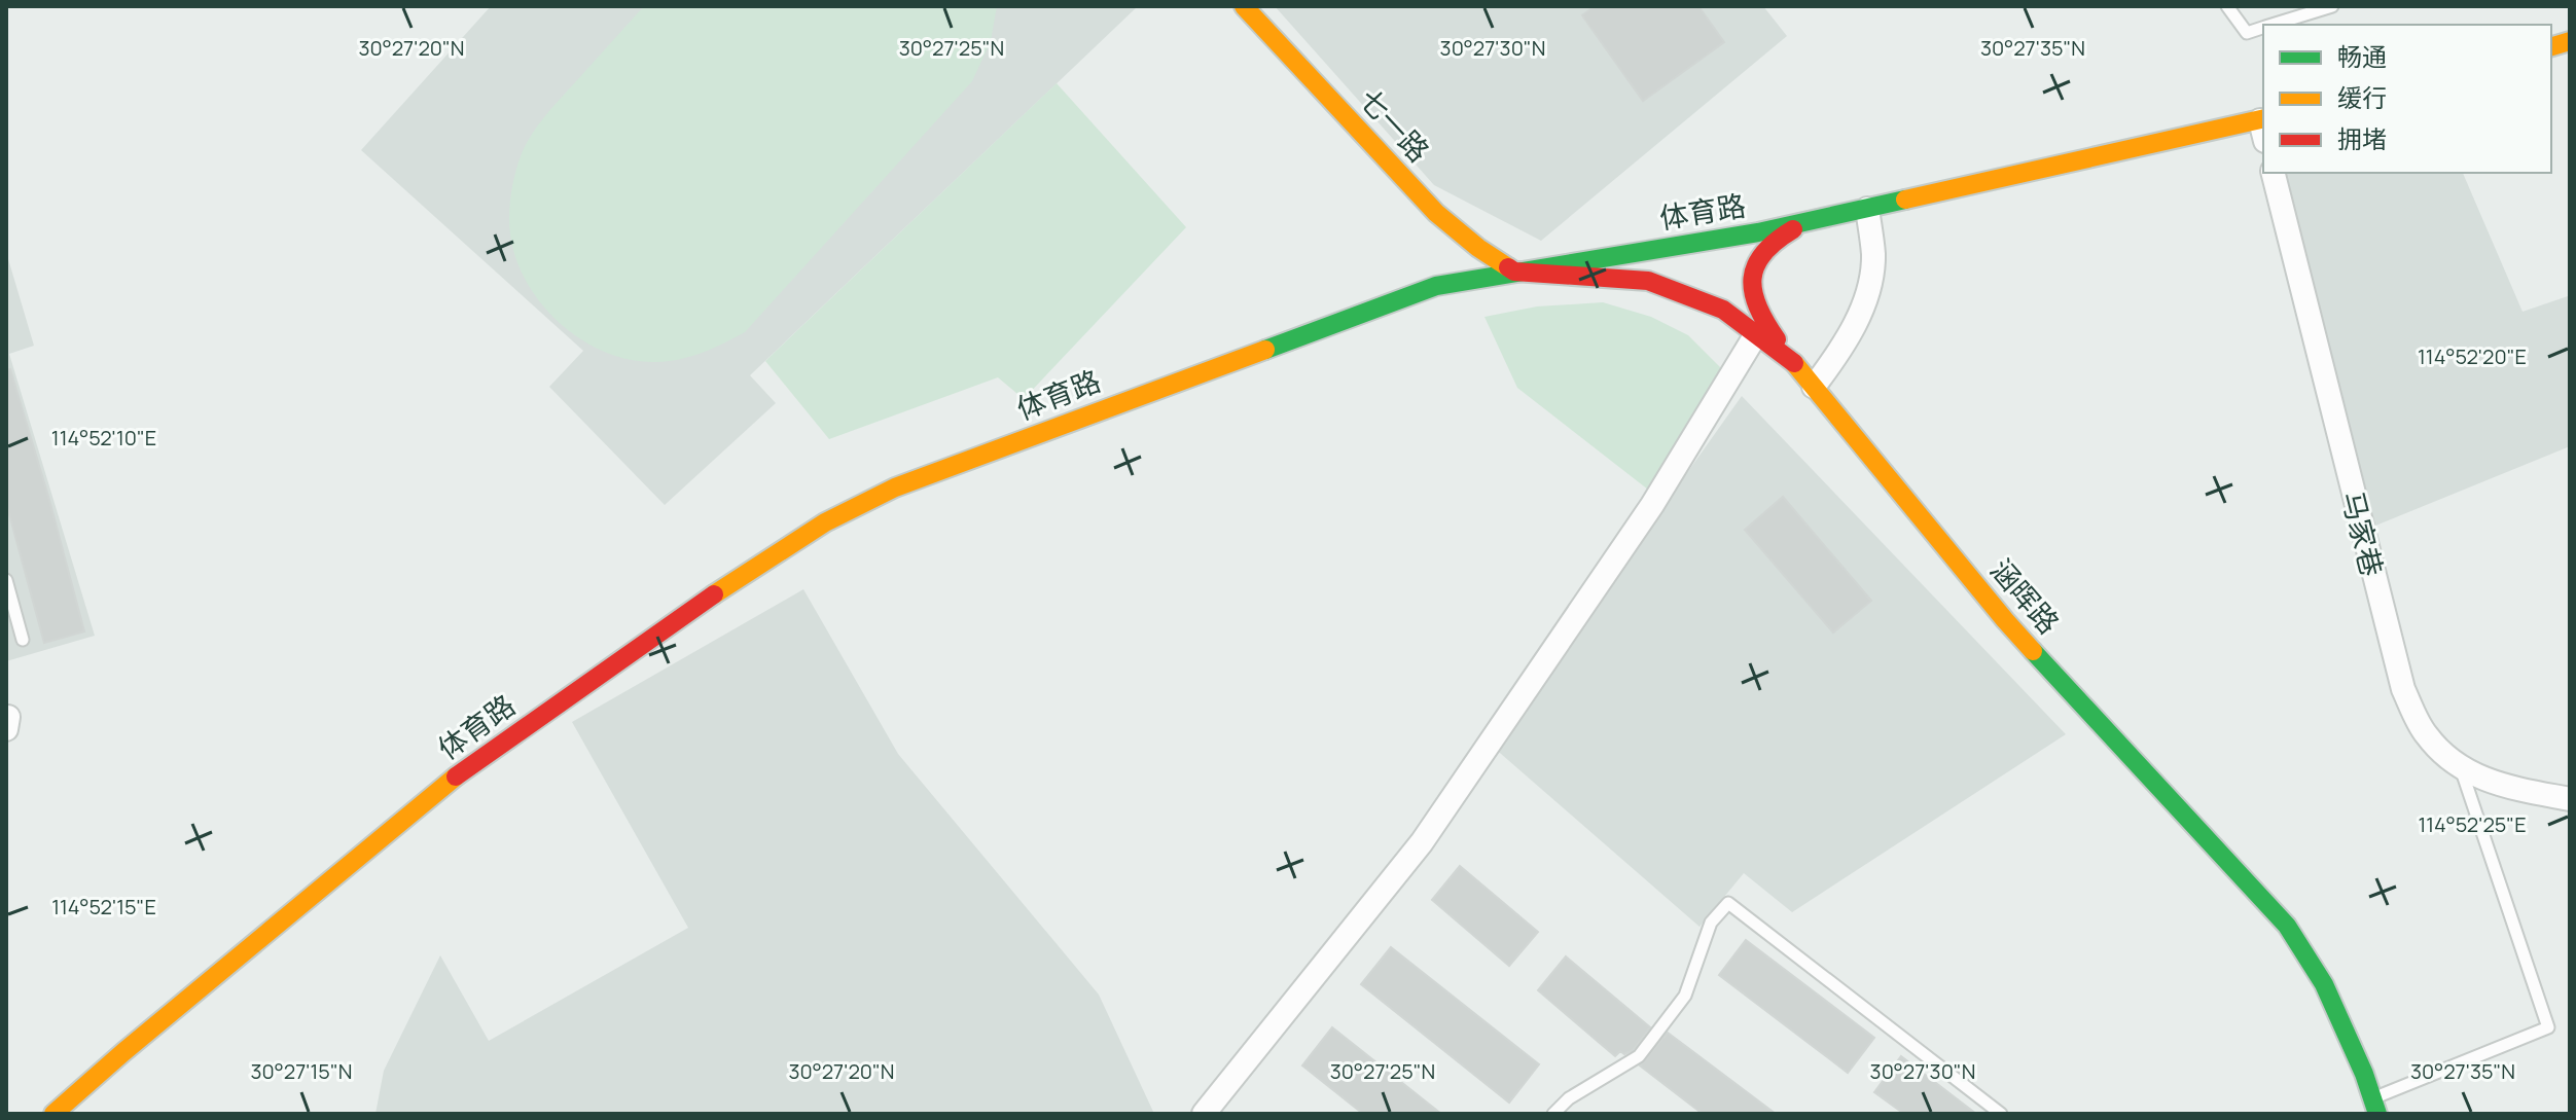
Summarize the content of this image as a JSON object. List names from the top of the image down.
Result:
{
  "streets": {
    "street": [
      "七一路",
      "体育路",
      "马家巷",
      "涵晖路"
    ]
  },
  "crossings": [
    ["七一路", "体育路"],
    ["七一路", "涵晖路"],
    ["体育路", "涵晖路"]
  ],
  "legend": ["畅通", "缓行", "拥堵"],
  "coordinates": [
    "30°27'30\"N",
    "30°27'35\"N",
    "30°27'20\"N",
    "30°27'25\"N",
    "114°52'20\"E",
    "114°52'10\"E",
    "114°52'25\"E",
    "114°52'15\"E",
    "30°27'15\"N"
  ]
}
